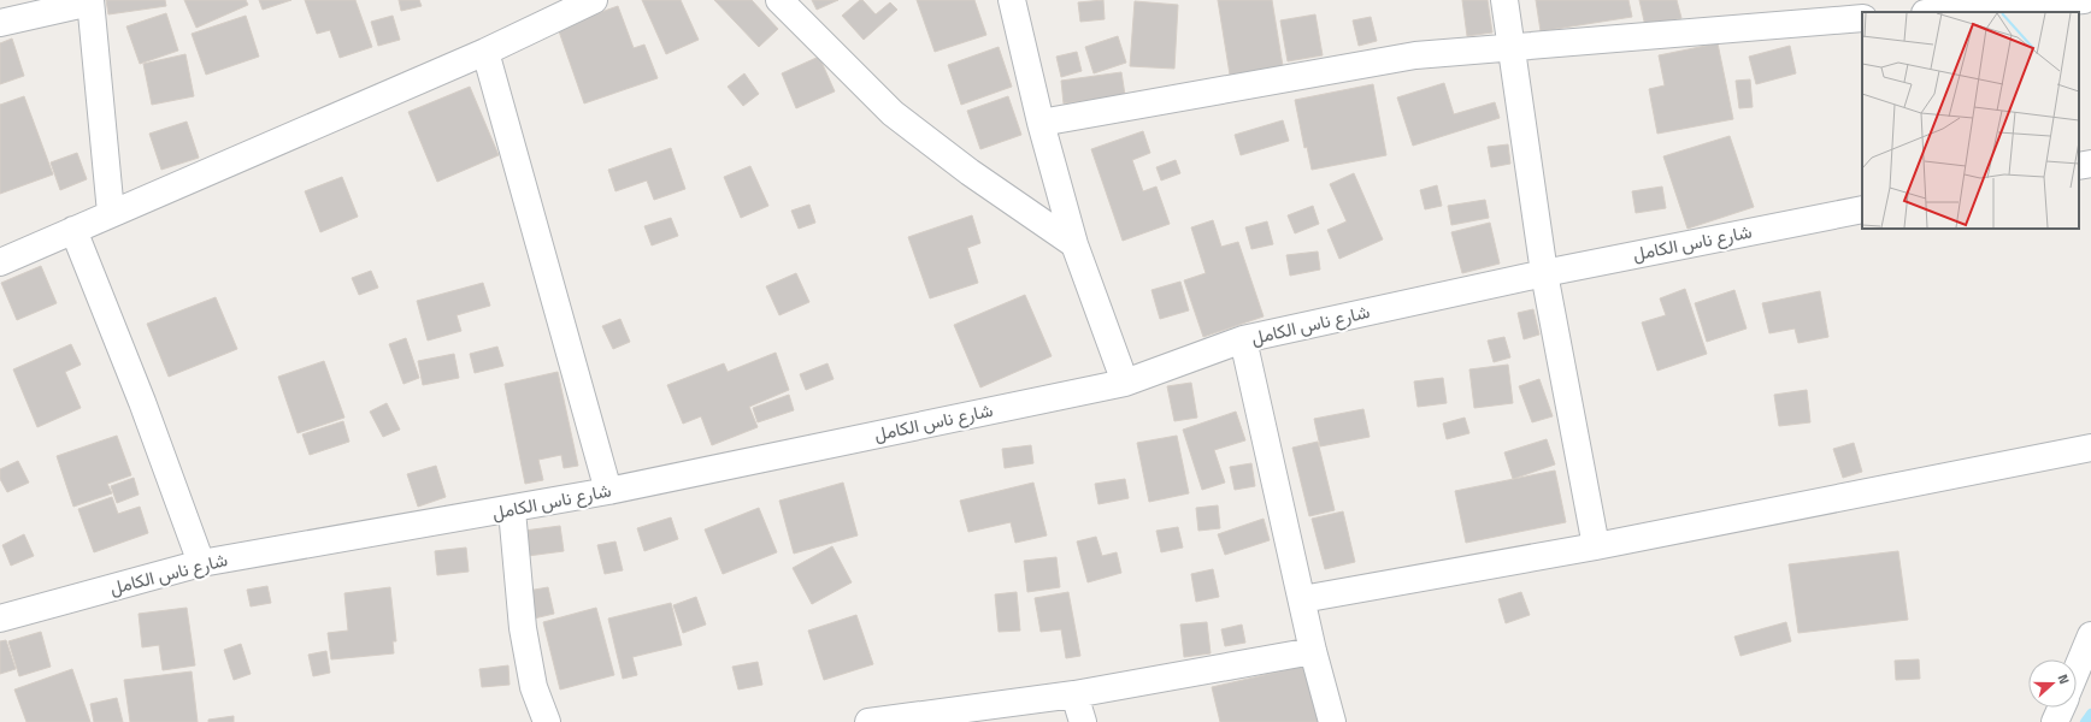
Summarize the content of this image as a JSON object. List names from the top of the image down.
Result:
{
  "streets": {
    "street": ["شارع ناس الكامل"]
  },
  "north": "right"
}
